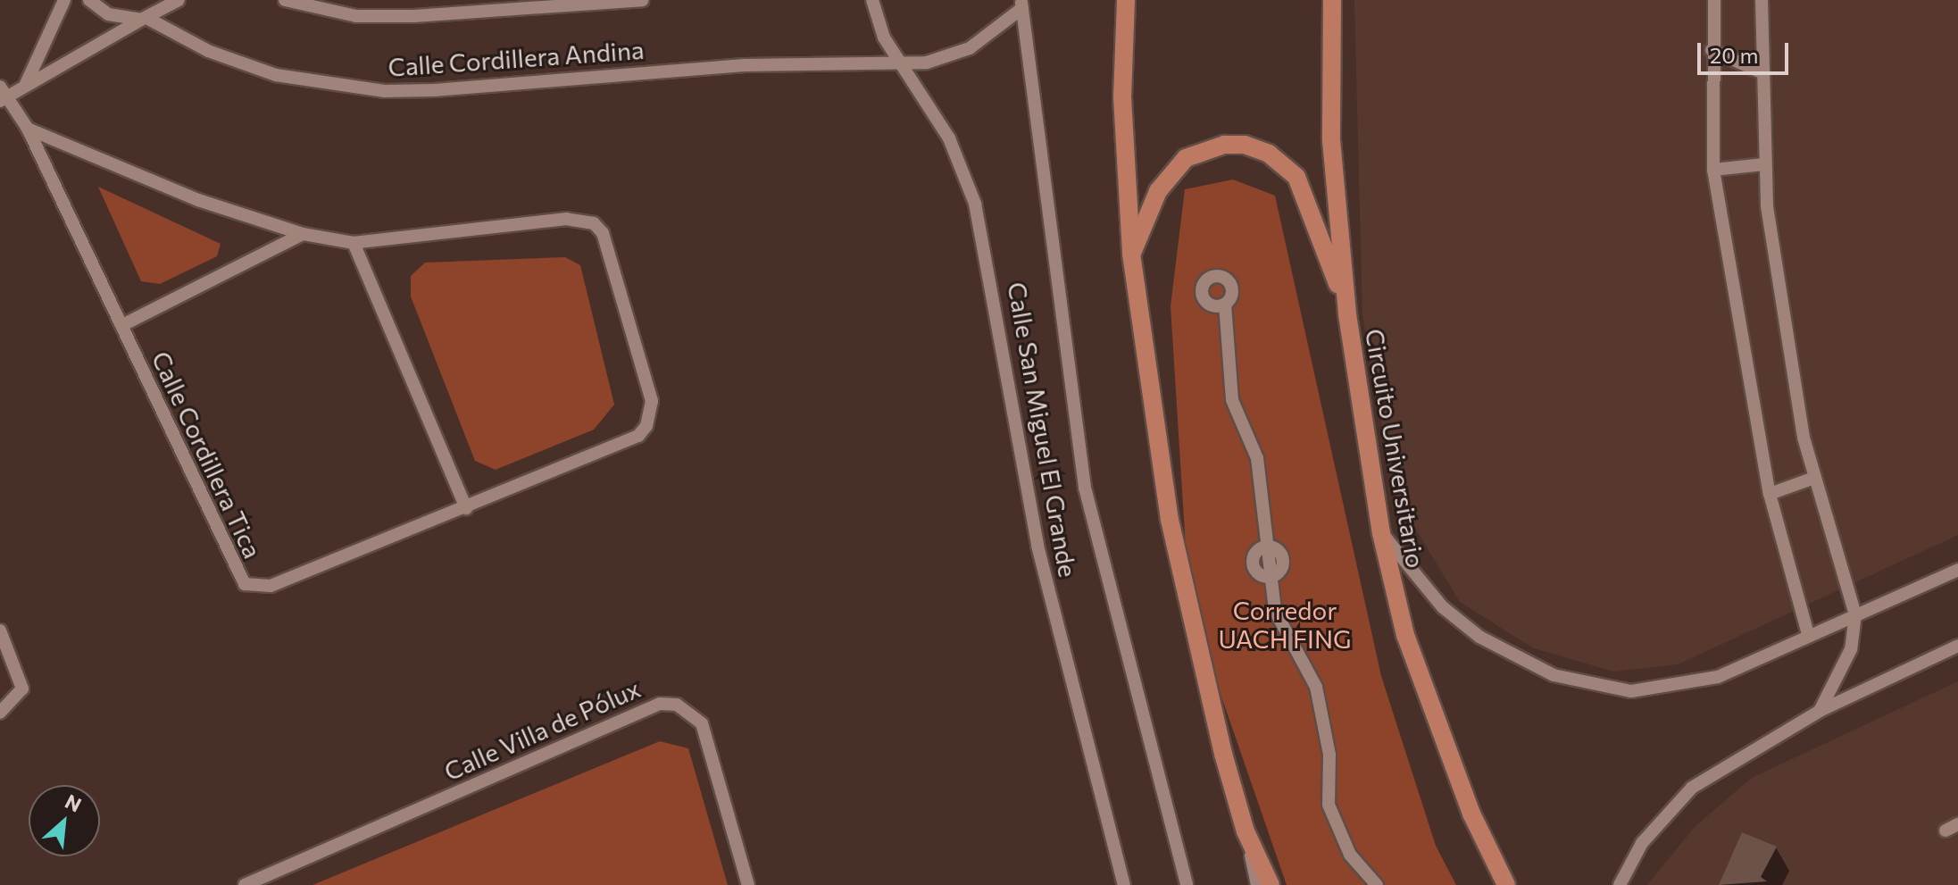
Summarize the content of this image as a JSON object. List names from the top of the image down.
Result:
{
  "streets": {
    "main road": ["Circuito Universitario"],
    "street": [
      "Calle Cordillera Andina",
      "Calle San Miguel El Grande",
      "Calle Cordillera Tica",
      "Calle Villa de Pólux"
    ]
  },
  "crossings": [
    ["Calle Cordillera Andina", "Calle San Miguel El Grande"]
  ],
  "parks": ["Corredor UACH FING"],
  "scale_bar": "20 m",
  "north": "top right"
}
